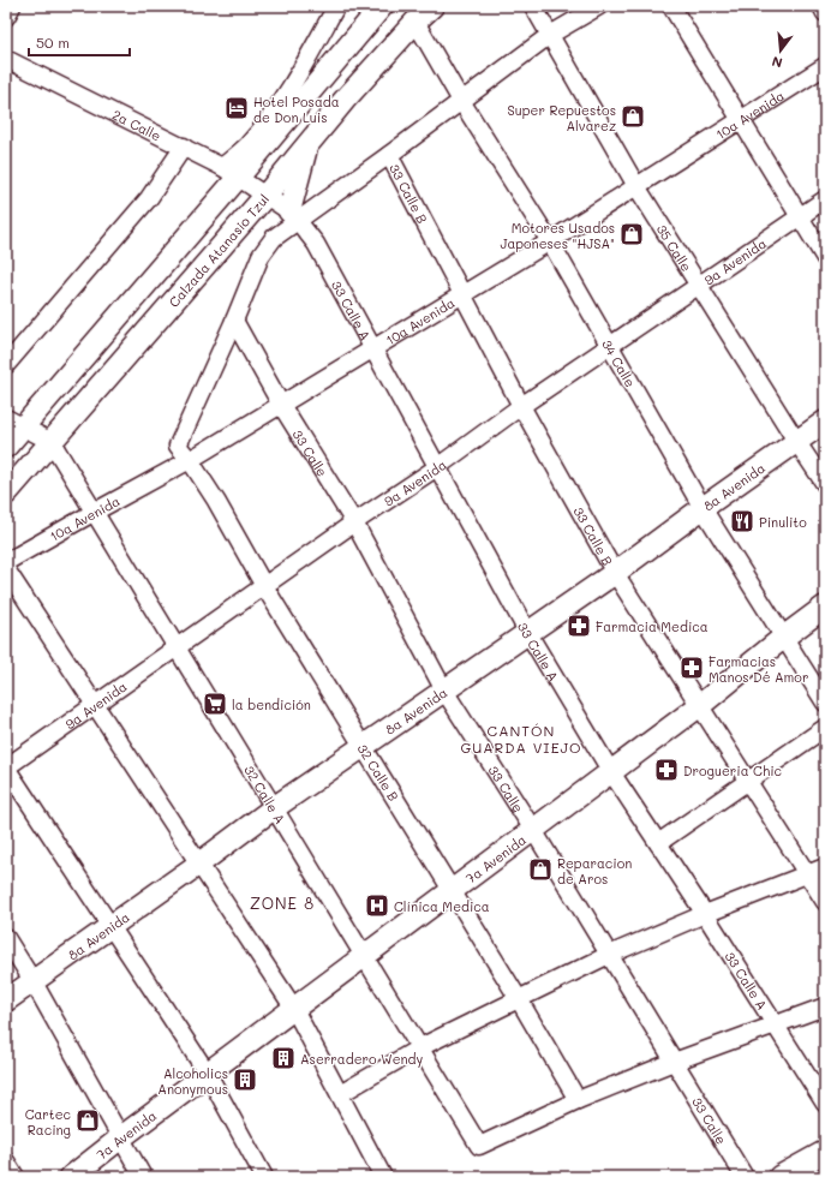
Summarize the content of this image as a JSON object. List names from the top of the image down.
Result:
{
  "streets": {
    "main road": ["Calzada Atanasio Tzul", "8a Avenida", "7a Avenida"],
    "street": [
      "10a Avenida",
      "2a Calle",
      "33 Calle B",
      "35 Calle",
      "9a Avenida",
      "33 Calle A",
      "34 Calle",
      "33 Calle",
      "32 Calle B",
      "32 Calle A"
    ]
  },
  "crossings": [
    ["10a Avenida", "33 Calle B"],
    ["10a Avenida", "35 Calle"],
    ["10a Avenida", "33 Calle A"],
    ["10a Avenida", "34 Calle"],
    ["10a Avenida", "33 Calle"],
    ["10a Avenida", "32 Calle B"],
    ["10a Avenida", "32 Calle A"],
    ["2a Calle", "Calzada Atanasio Tzul"],
    ["2a Calle", "33 Calle A"],
    ["33 Calle B", "9a Avenida"],
    ["33 Calle B", "8a Avenida"],
    ["33 Calle B", "7a Avenida"],
    ["35 Calle", "9a Avenida"],
    ["35 Calle", "8a Avenida"],
    ["Calzada Atanasio Tzul", "33 Calle A"],
    ["Calzada Atanasio Tzul", "34 Calle"],
    ["Calzada Atanasio Tzul", "32 Calle A"],
    ["9a Avenida", "33 Calle A"],
    ["9a Avenida", "34 Calle"],
    ["9a Avenida", "33 Calle"],
    ["9a Avenida", "32 Calle B"],
    ["9a Avenida", "32 Calle A"],
    ["33 Calle A", "8a Avenida"],
    ["33 Calle A", "7a Avenida"],
    ["34 Calle", "8a Avenida"],
    ["34 Calle", "7a Avenida"],
    ["33 Calle", "8a Avenida"],
    ["33 Calle", "32 Calle B"],
    ["33 Calle", "7a Avenida"],
    ["8a Avenida", "32 Calle B"],
    ["8a Avenida", "32 Calle A"],
    ["32 Calle B", "32 Calle A"],
    ["32 Calle B", "7a Avenida"],
    ["32 Calle A", "7a Avenida"]
  ],
  "districts": ["CANTÓN GUARDA VIEJO", "ZONE 8"],
  "places": {
    "hotel": ["Hotel Posada de Don Luis"],
    "shop": [
      "Super Repuestos Alvarez",
      "Motores Usados Japoneses \"HJSA\"",
      "Reparacion de Aros",
      "Cartec Racing"
    ],
    "restaurant": ["Pinulito"],
    "pharmacy": ["Farmacia Medica", "Farmacias Manos Dé Amor", "Drogueria Chic"],
    "supermarket": ["la bendición"],
    "hospital": ["Clínica Medica"],
    "building": ["Aserradero Wendy", "Alcoholics Anonymous"]
  },
  "scale_bar": "50 m",
  "north": "bottom"
}
